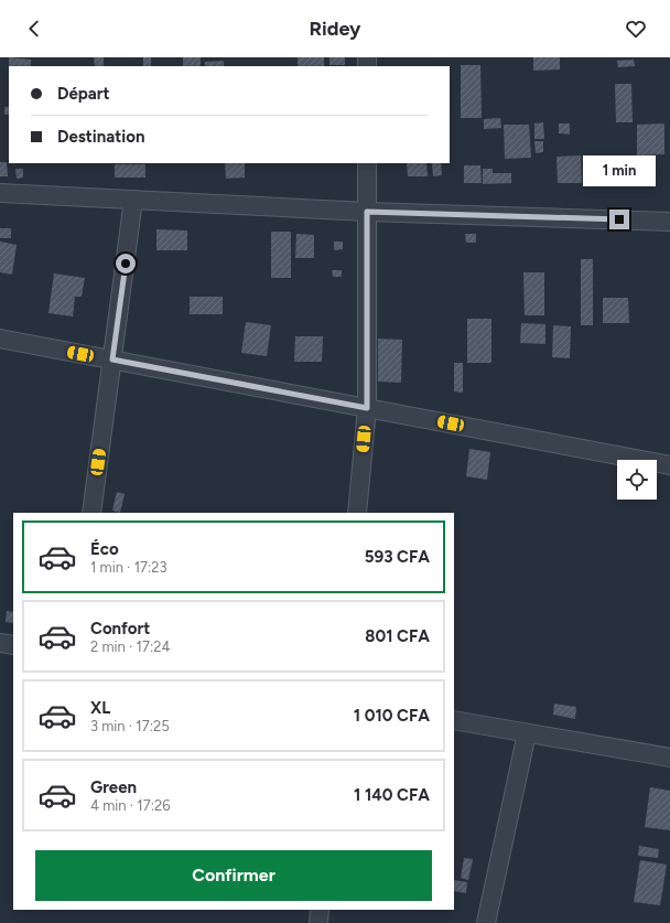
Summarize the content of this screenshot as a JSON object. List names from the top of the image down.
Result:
{
  "page": {
    "header": "Ridey",
    "banner": ["Départ", "Destination"],
    "bubble": "1 min",
    "list": [
      {
        "name": "Éco",
        "note": "1 min · 17:23",
        "value": "593 CFA"
      },
      {
        "name": "Confort",
        "note": "2 min · 17:24",
        "value": "801 CFA"
      },
      {
        "name": "XL",
        "note": "3 min · 17:25",
        "value": "1 010 CFA"
      },
      {
        "name": "Green",
        "note": "4 min · 17:26",
        "value": "1 140 CFA"
      }
    ],
    "buttons": "Confirmer"
  }
}
